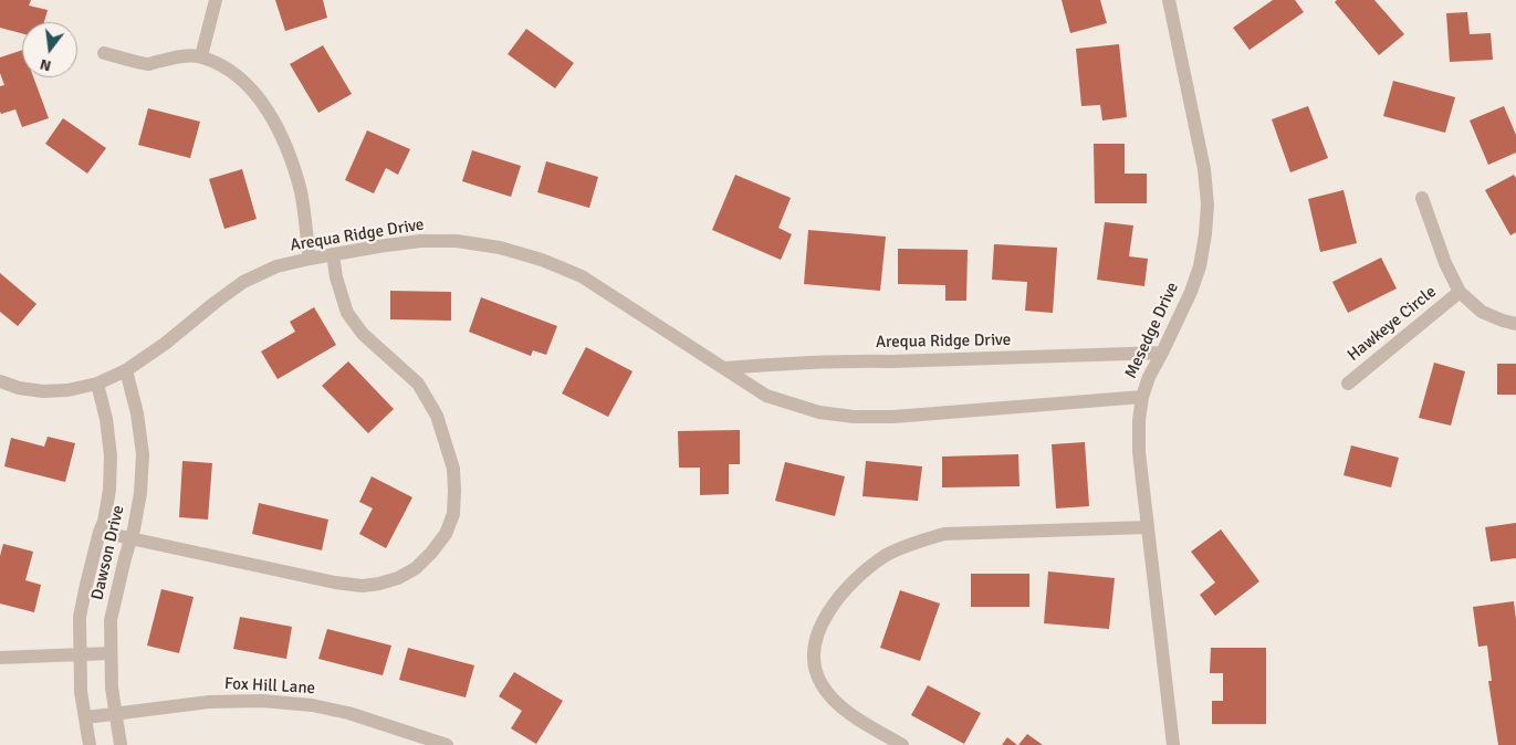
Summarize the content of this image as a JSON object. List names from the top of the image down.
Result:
{
  "streets": {
    "street": [
      "Arequa Ridge Drive",
      "Hawkeye Circle",
      "Mesedge Drive",
      "Dawson Drive",
      "Fox Hill Lane"
    ]
  },
  "crossings": [
    ["Arequa Ridge Drive", "Mesedge Drive"],
    ["Arequa Ridge Drive", "Dawson Drive"],
    ["Dawson Drive", "Fox Hill Lane"]
  ],
  "north": "bottom"
}
